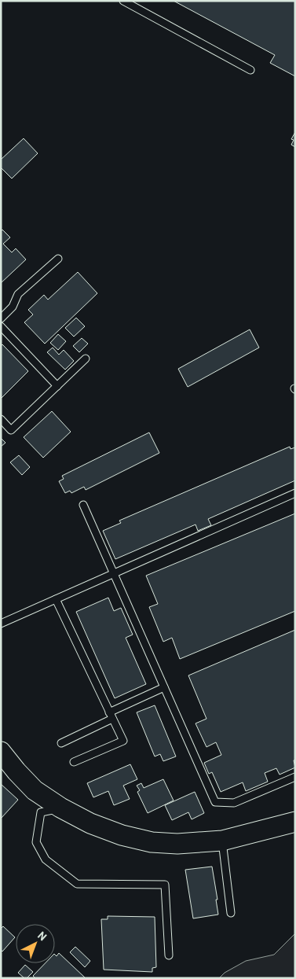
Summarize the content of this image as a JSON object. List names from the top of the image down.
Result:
{
  "north": "top right"
}
